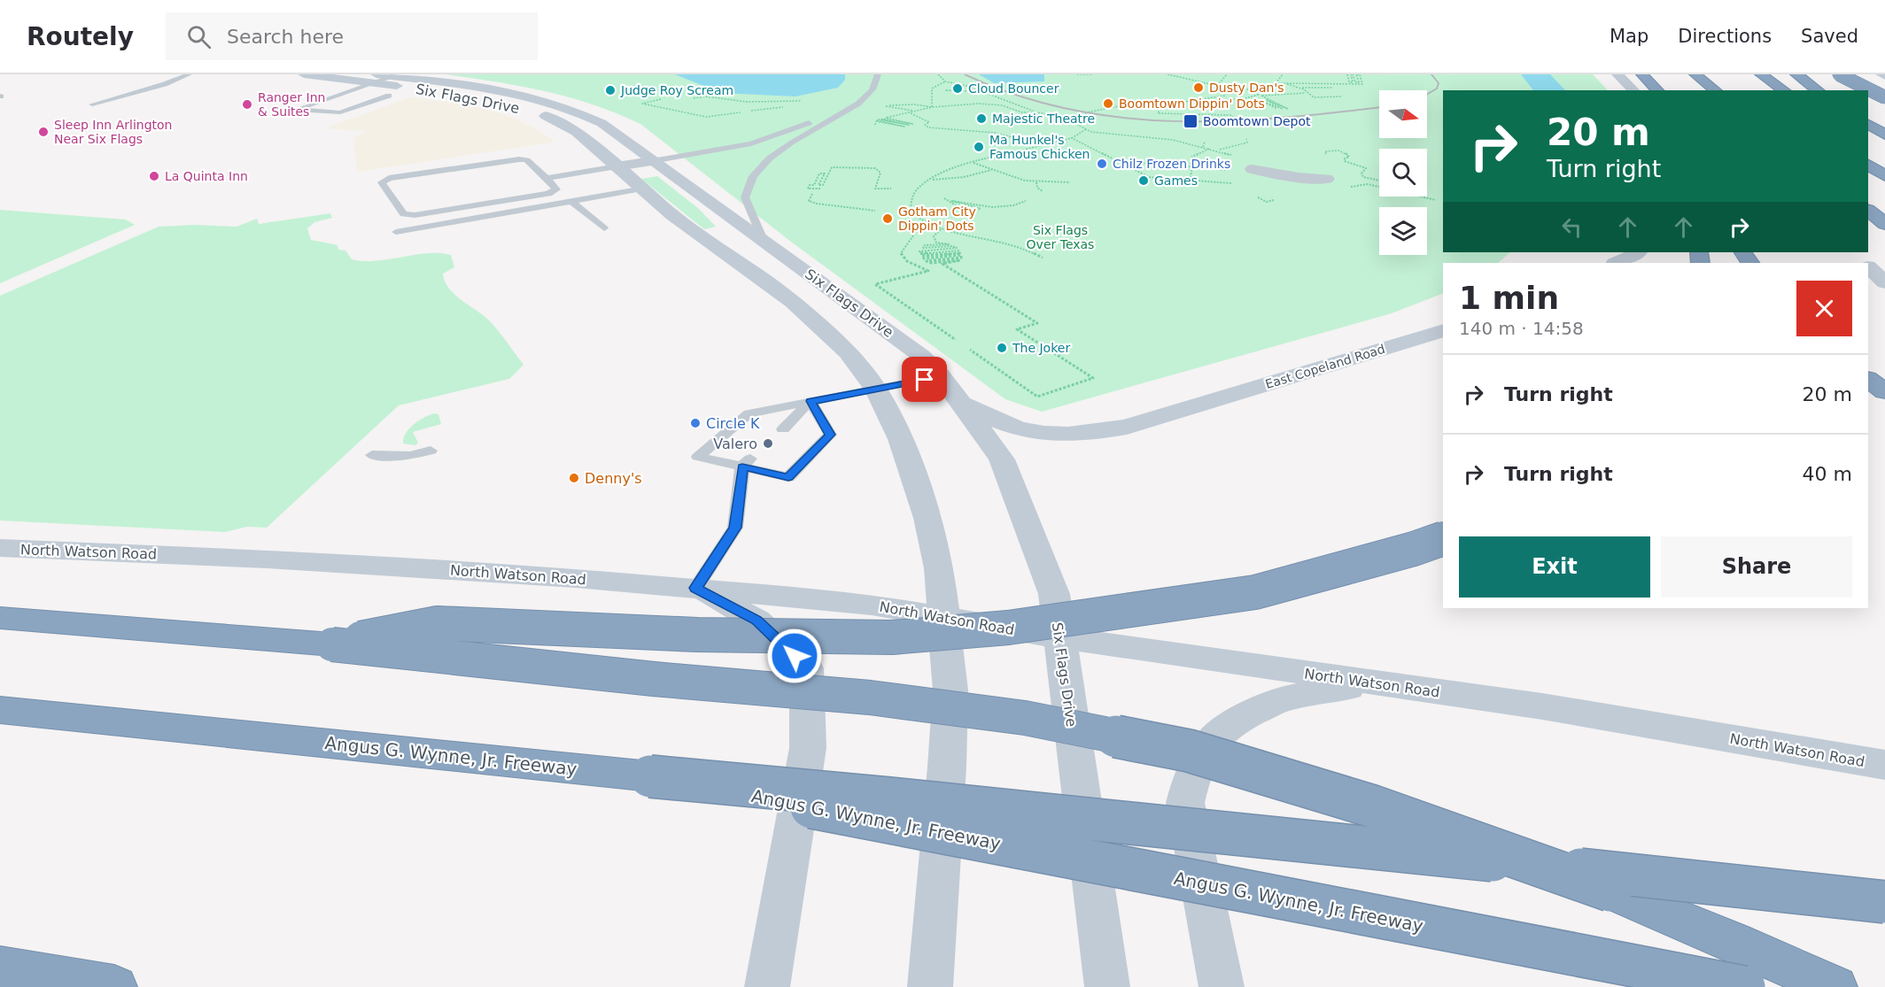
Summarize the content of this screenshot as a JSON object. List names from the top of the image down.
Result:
{
  "streets": {
    "highway": ["Angus G. Wynne, Jr. Freeway"],
    "street": ["Six Flags Drive", "East Copeland Road", "North Watson Road"]
  },
  "crossings": [
    ["Six Flags Drive", "East Copeland Road"],
    ["Six Flags Drive", "North Watson Road"]
  ],
  "parks": ["Six Flags Over Texas"],
  "places": {
    "other": [
      "Dusty Dan's",
      "Cloud Bouncer",
      "Judge Roy Scream",
      "Boomtown Dippin' Dots",
      "Ranger Inn & Suites",
      "Majestic Theatre",
      "Sleep Inn Arlington Near Six Flags",
      "Ma Hunkel's Famous Chicken",
      "Chilz Frozen Drinks",
      "La Quinta Inn",
      "Games",
      "Gotham City Dippin' Dots",
      "The Joker",
      "Circle K",
      "Valero",
      "Denny's"
    ],
    "transit": ["Boomtown Depot"]
  },
  "north": "right",
  "page": {
    "header": "Routely",
    "search": "Search here",
    "nav": ["Map", "Directions", "Saved"],
    "turn": ["20 m", "Turn right"],
    "heading": ["1 min", "140 m · 14:58"],
    "list": [
      {
        "name": "Turn right",
        "value": "20 m"
      },
      {
        "name": "Turn right",
        "value": "40 m"
      }
    ],
    "buttons": ["Exit", "Share"]
  }
}
